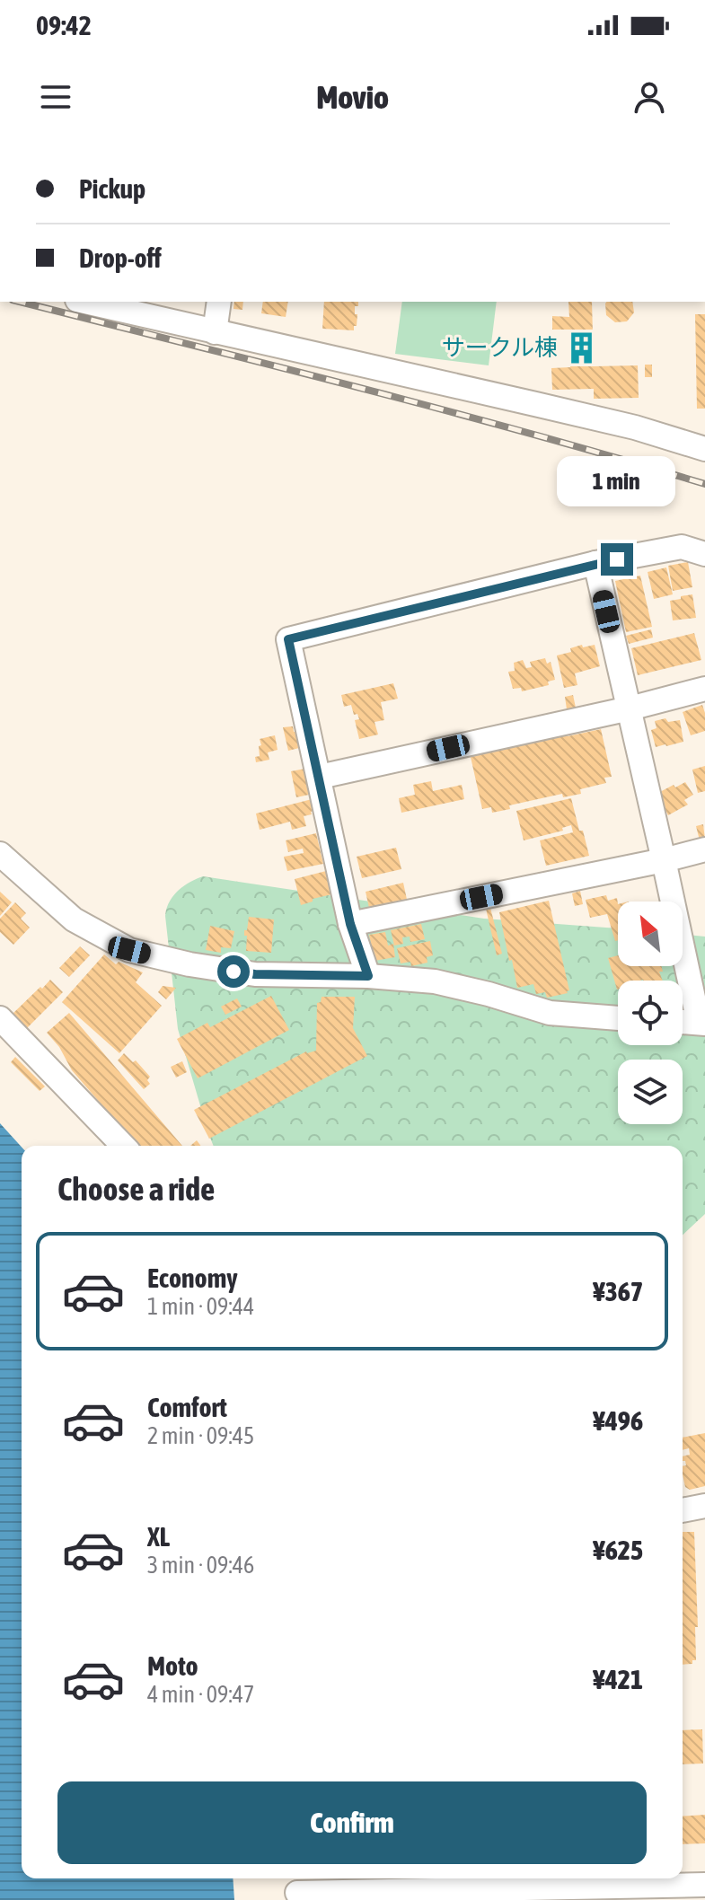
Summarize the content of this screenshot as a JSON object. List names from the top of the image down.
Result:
{
  "places": {
    "building": ["サークル棟"]
  },
  "north": "top left",
  "page": {
    "status": "09:42",
    "header": "Movio",
    "banner": ["Pickup", "Drop-off"],
    "bubble": "1 min",
    "heading": "Choose a ride",
    "list": [
      {
        "name": "Economy",
        "note": "1 min · 09:44",
        "value": "¥367"
      },
      {
        "name": "Comfort",
        "note": "2 min · 09:45",
        "value": "¥496"
      },
      {
        "name": "XL",
        "note": "3 min · 09:46",
        "value": "¥625"
      },
      {
        "name": "Moto",
        "note": "4 min · 09:47",
        "value": "¥421"
      }
    ],
    "buttons": "Confirm"
  }
}
